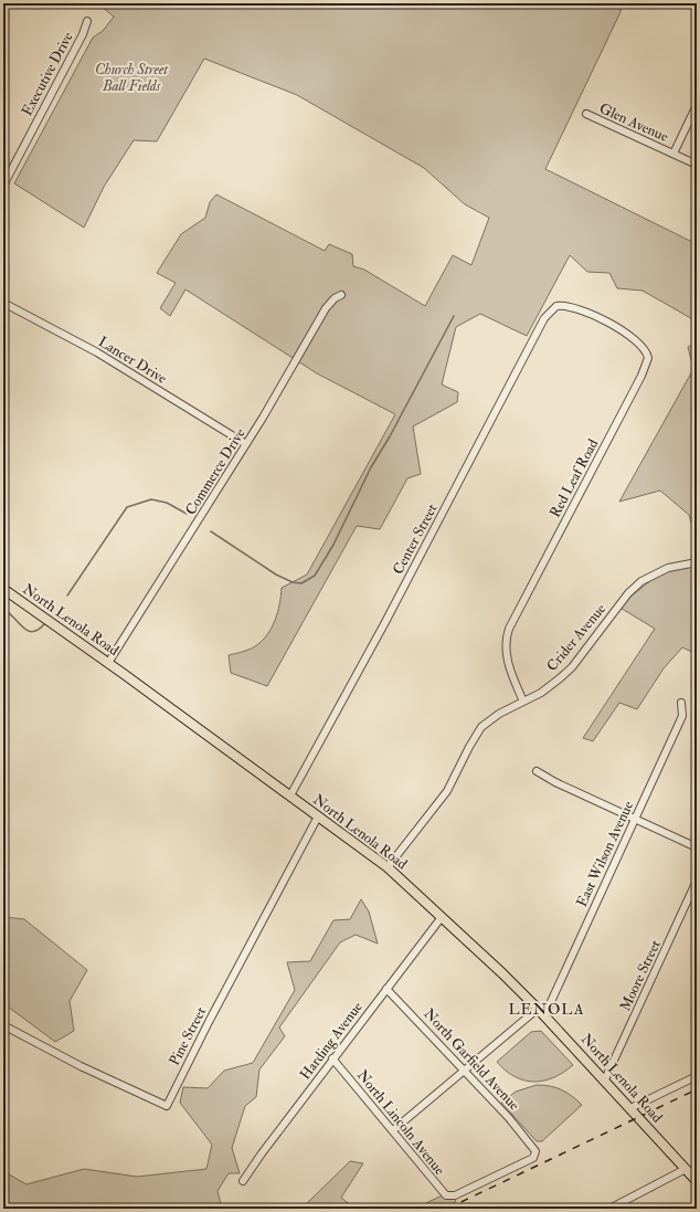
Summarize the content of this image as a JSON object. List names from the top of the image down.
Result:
{
  "streets": {
    "main road": ["North Lenola Road"],
    "street": [
      "Executive Drive",
      "Glen Avenue",
      "Lancer Drive",
      "Commerce Drive",
      "Red Leaf Road",
      "Center Street",
      "Crider Avenue",
      "East Wilson Avenue",
      "Moore Street",
      "Pine Street",
      "Harding Avenue",
      "North Garfield Avenue",
      "North Lincoln Avenue"
    ]
  },
  "crossings": [
    ["Lancer Drive", "Commerce Drive"],
    ["Commerce Drive", "North Lenola Road"],
    ["Red Leaf Road", "Center Street"],
    ["Red Leaf Road", "Crider Avenue"],
    ["Center Street", "North Lenola Road"],
    ["North Lenola Road", "Crider Avenue"],
    ["North Lenola Road", "East Wilson Avenue"],
    ["North Lenola Road", "Moore Street"],
    ["North Lenola Road", "Pine Street"],
    ["North Lenola Road", "Harding Avenue"],
    ["Harding Avenue", "North Garfield Avenue"],
    ["Harding Avenue", "North Lincoln Avenue"],
    ["North Garfield Avenue", "North Lincoln Avenue"]
  ],
  "districts": ["LENOLA"],
  "parks": ["Church Street Ball Fields"]
}
